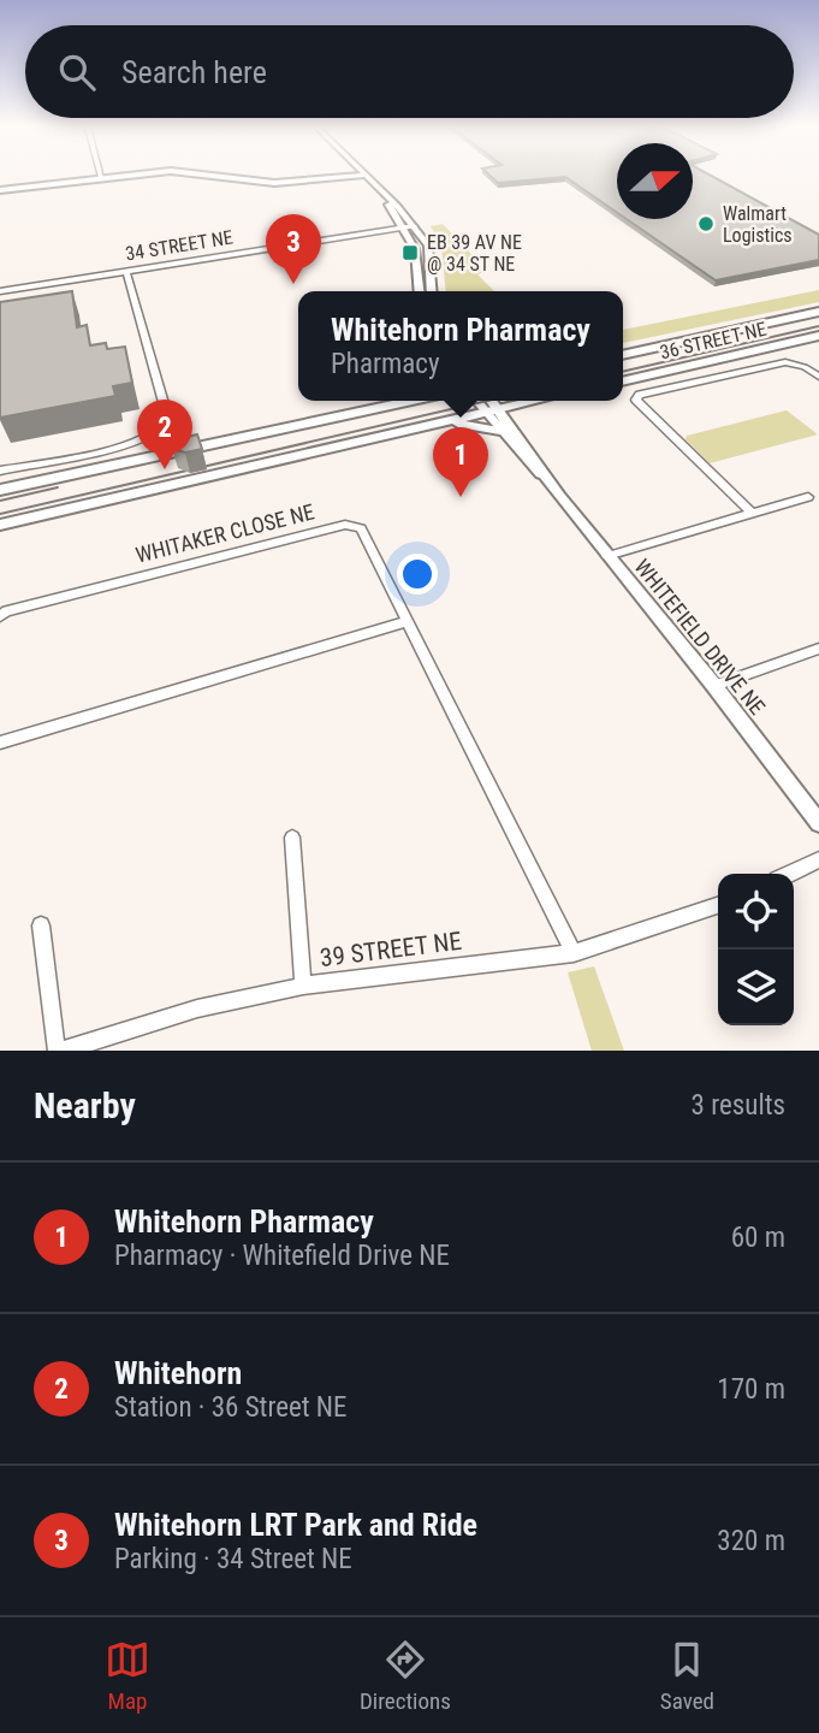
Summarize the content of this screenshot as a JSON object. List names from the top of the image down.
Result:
{
  "streets": {
    "main road": ["36 STREET NE"],
    "street": [
      "34 STREET NE",
      "WHITAKER CLOSE NE",
      "WHITEFIELD DRIVE NE",
      "39 STREET NE"
    ]
  },
  "crossings": [
    ["WHITAKER CLOSE NE", "39 STREET NE"]
  ],
  "places": {
    "other": ["Walmart Logistics"],
    "transit": ["EB 39 AV NE @ 34 ST NE"]
  },
  "north": "right",
  "page": {
    "search": "Search here",
    "pins": ["3", "2", "1"],
    "popup": ["Whitehorn Pharmacy", "Pharmacy"],
    "heading": ["Nearby", "3 results"],
    "list": [
      {
        "mark": "1",
        "name": "Whitehorn Pharmacy",
        "note": "Pharmacy · Whitefield Drive NE",
        "value": "60 m"
      },
      {
        "mark": "2",
        "name": "Whitehorn",
        "note": "Station · 36 Street NE",
        "value": "170 m"
      },
      {
        "mark": "3",
        "name": "Whitehorn LRT Park and Ride",
        "note": "Parking · 34 Street NE",
        "value": "320 m"
      }
    ],
    "nav": ["Map", "Directions", "Saved"]
  }
}
